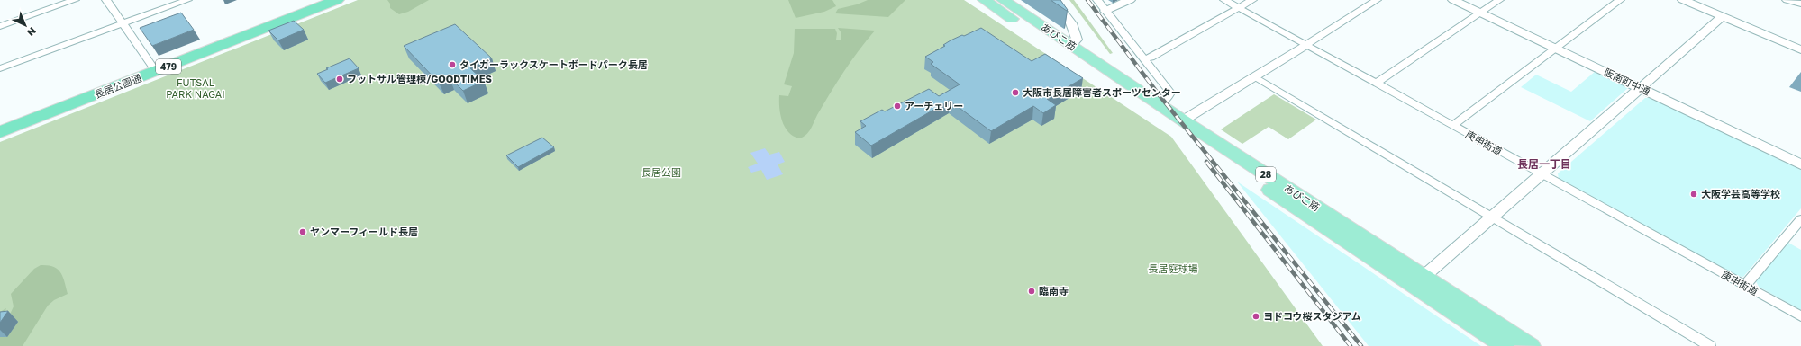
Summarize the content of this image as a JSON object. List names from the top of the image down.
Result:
{
  "streets": {
    "highway": ["479", "長居公園通"],
    "main road": ["あびこ筋", "28"],
    "street": ["阪南町中通", "庚申街道"]
  },
  "districts": ["長居一丁目"],
  "parks": ["FUTSAL PARK NAGAI", "長居公園", "長居庭球場"],
  "places": [
    "タイガーラックスケートボードパーク長居",
    "フットサル管理棟/GOODTIMES",
    "大阪市長居障害者スポーツセンター",
    "アーチェリー",
    "大阪学芸高等学校",
    "ヤンマーフィールド長居",
    "臨南寺",
    "ヨドコウ桜スタジアム"
  ],
  "north": "bottom right"
}
